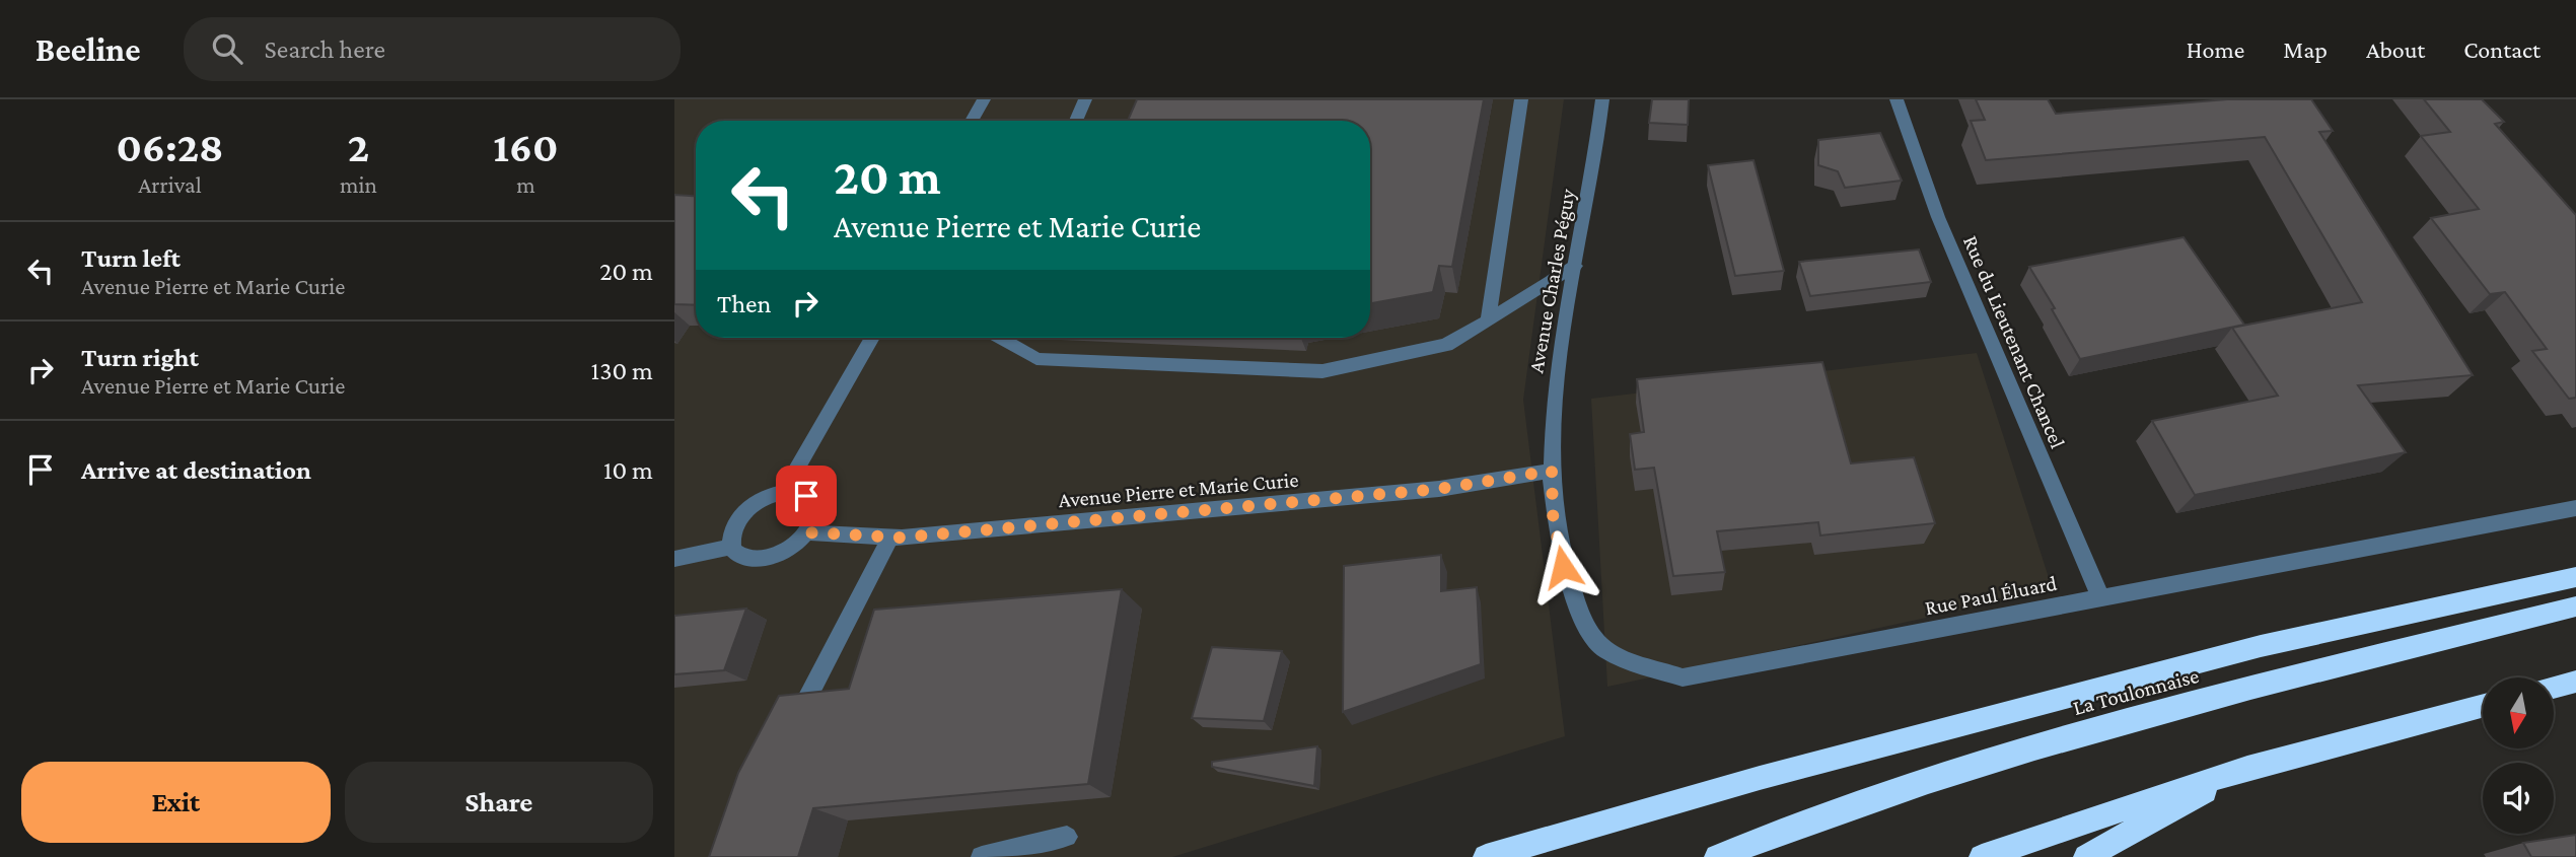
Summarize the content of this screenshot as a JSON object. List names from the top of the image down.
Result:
{
  "streets": {
    "highway": ["La Toulonnaise"],
    "street": [
      "Avenue Charles Péguy",
      "Rue du Lieutenant Chancel",
      "Avenue Pierre et Marie Curie",
      "Rue Paul Éluard"
    ]
  },
  "crossings": [
    ["Avenue Charles Péguy", "Avenue Pierre et Marie Curie"],
    ["Avenue Charles Péguy", "Rue Paul Éluard"],
    ["Rue du Lieutenant Chancel", "Rue Paul Éluard"],
    ["Avenue Pierre et Marie Curie", "Rue Paul Éluard"]
  ],
  "north": "bottom",
  "page": {
    "header": "Beeline",
    "search": "Search here",
    "nav": [
      "Home",
      "Map",
      "About",
      "Contact"
    ],
    "eta": [
      "06:28",
      "Arrival",
      "2",
      "min",
      "160",
      "m"
    ],
    "turn": ["20 m", "Avenue Pierre et Marie Curie"],
    "list": [
      {
        "name": "Turn left",
        "note": "Avenue Pierre et Marie Curie",
        "value": "20 m"
      },
      {
        "name": "Turn right",
        "note": "Avenue Pierre et Marie Curie",
        "value": "130 m"
      },
      {
        "name": "Arrive at destination",
        "value": "10 m"
      }
    ],
    "then": "Then",
    "buttons": ["Exit", "Share"]
  }
}
